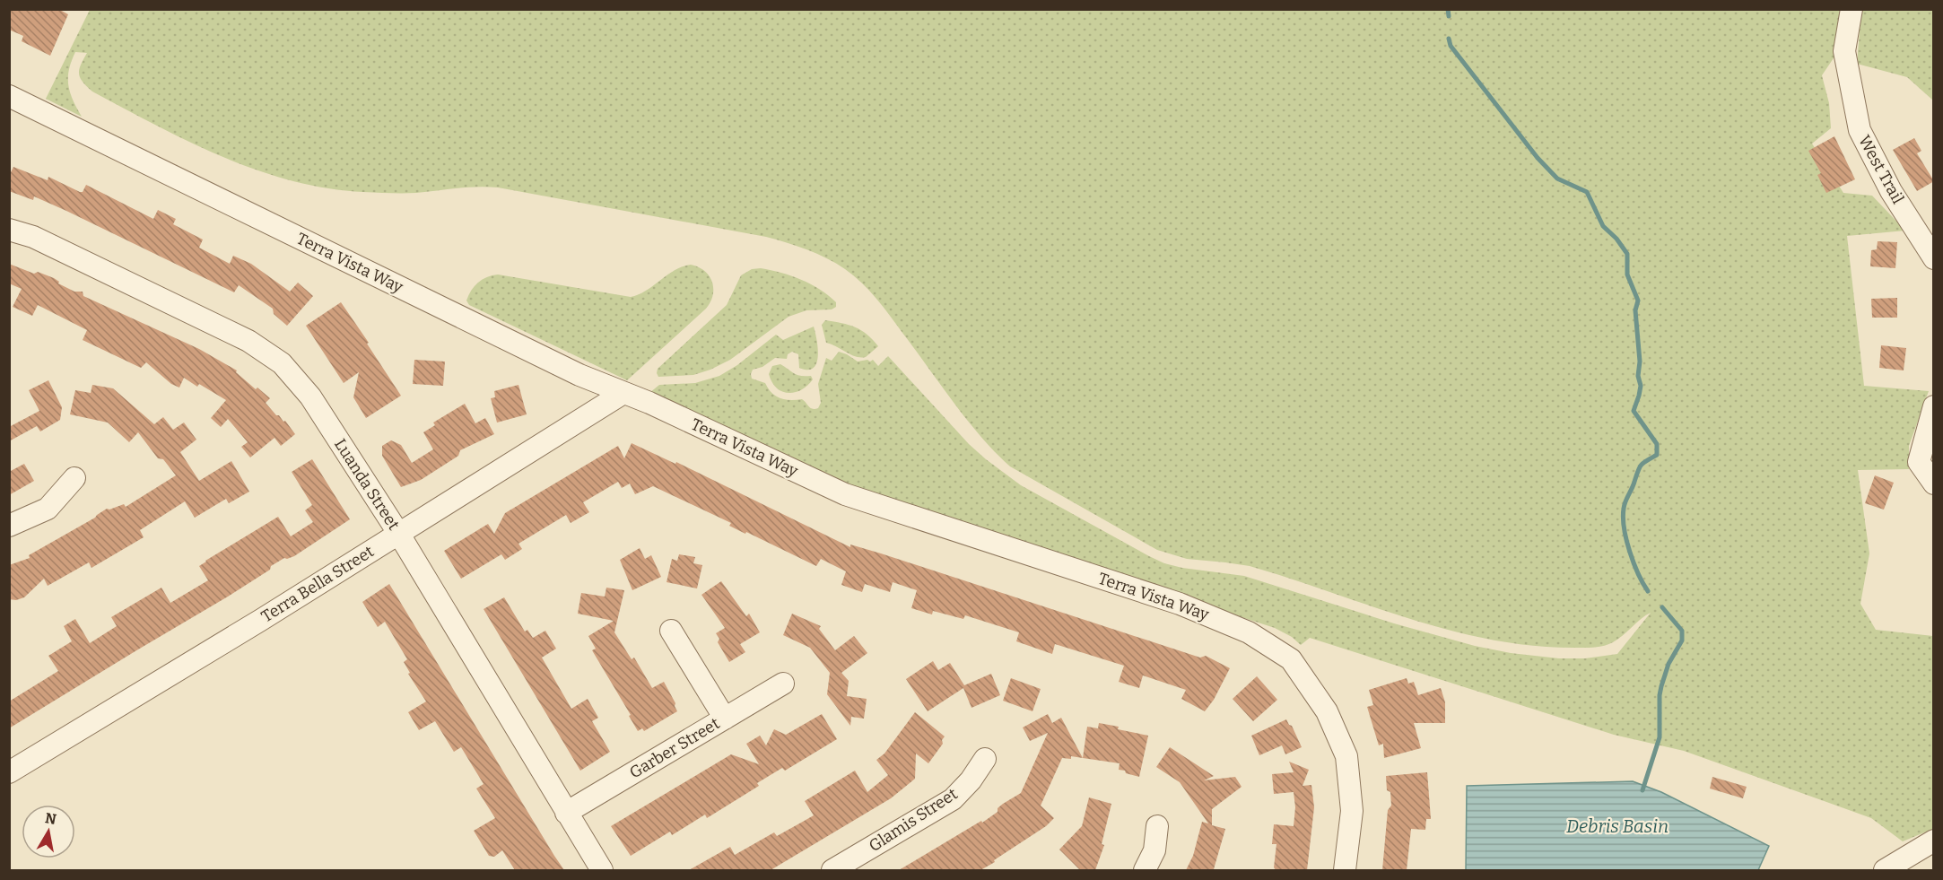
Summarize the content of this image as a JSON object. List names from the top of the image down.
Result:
{
  "streets": {
    "street": [
      "West Trail",
      "Terra Vista Way",
      "Luanda Street",
      "Terra Bella Street",
      "Garber Street",
      "Glamis Street"
    ]
  },
  "crossings": [
    ["Terra Vista Way", "Terra Bella Street"],
    ["Luanda Street", "Terra Bella Street"],
    ["Luanda Street", "Garber Street"]
  ],
  "water": ["Debris Basin"],
  "north": "top"
}
